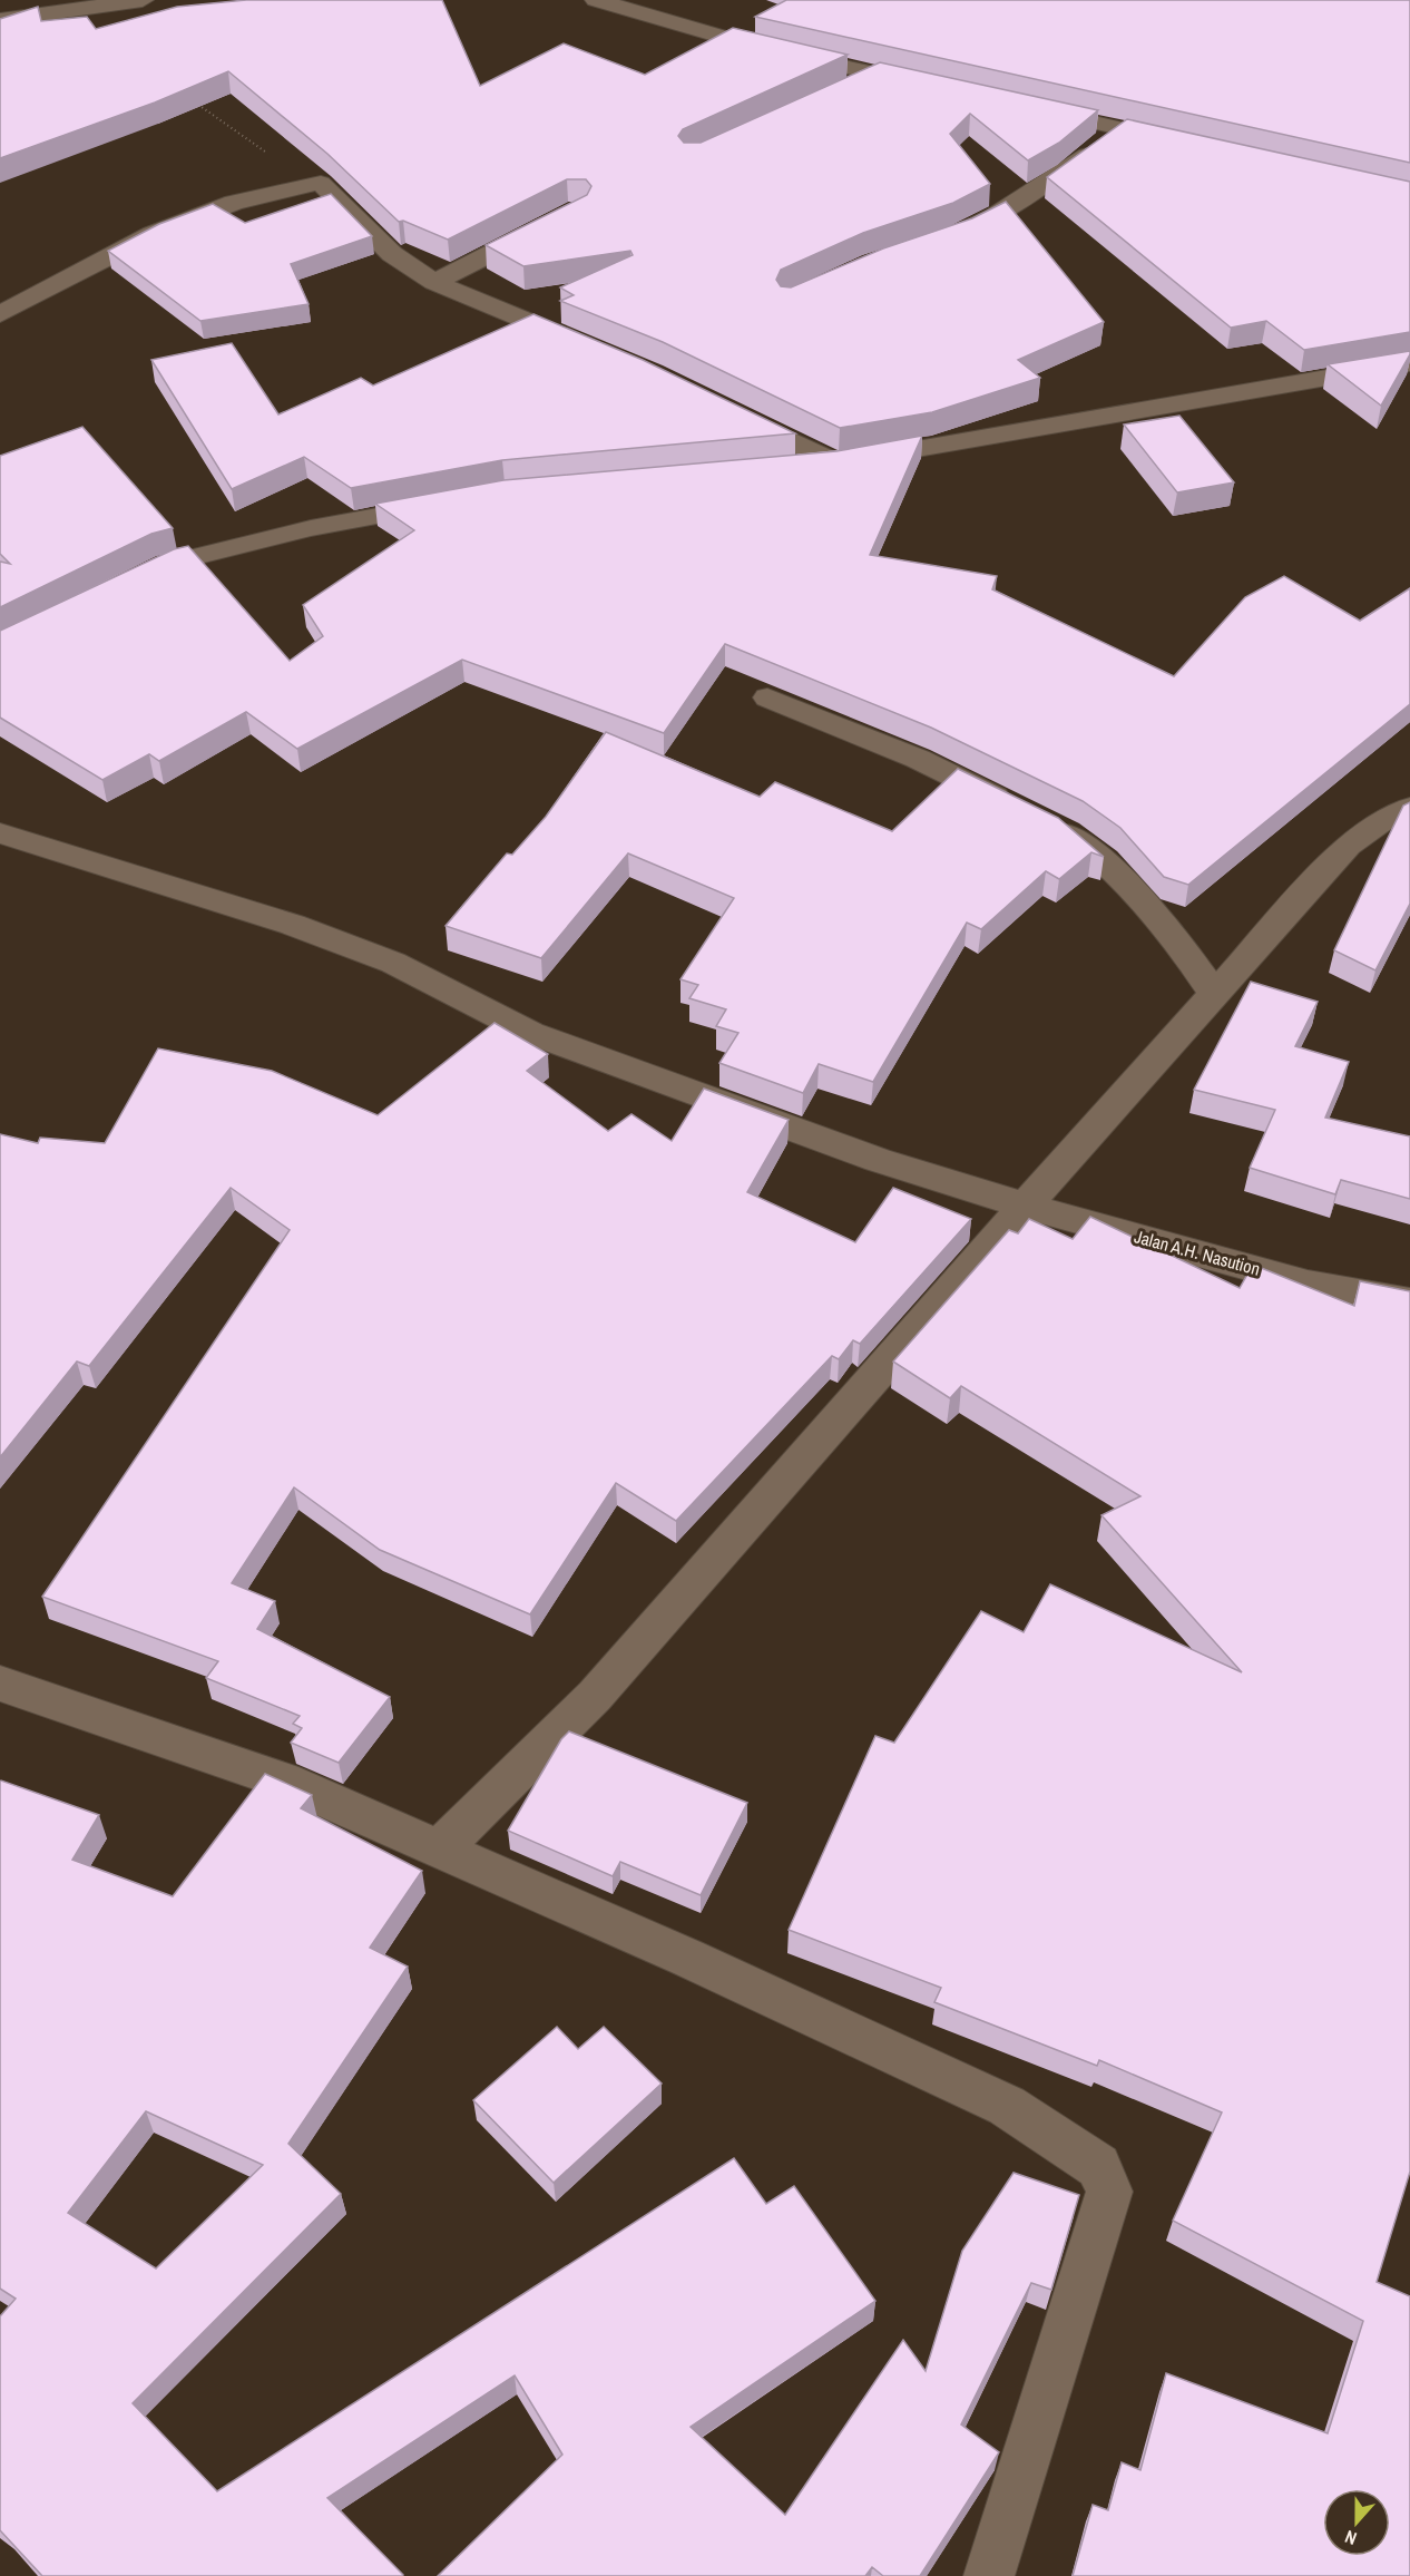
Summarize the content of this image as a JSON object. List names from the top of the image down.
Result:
{
  "streets": {
    "street": ["Jalan A.H. Nasution"]
  },
  "north": "bottom"
}
